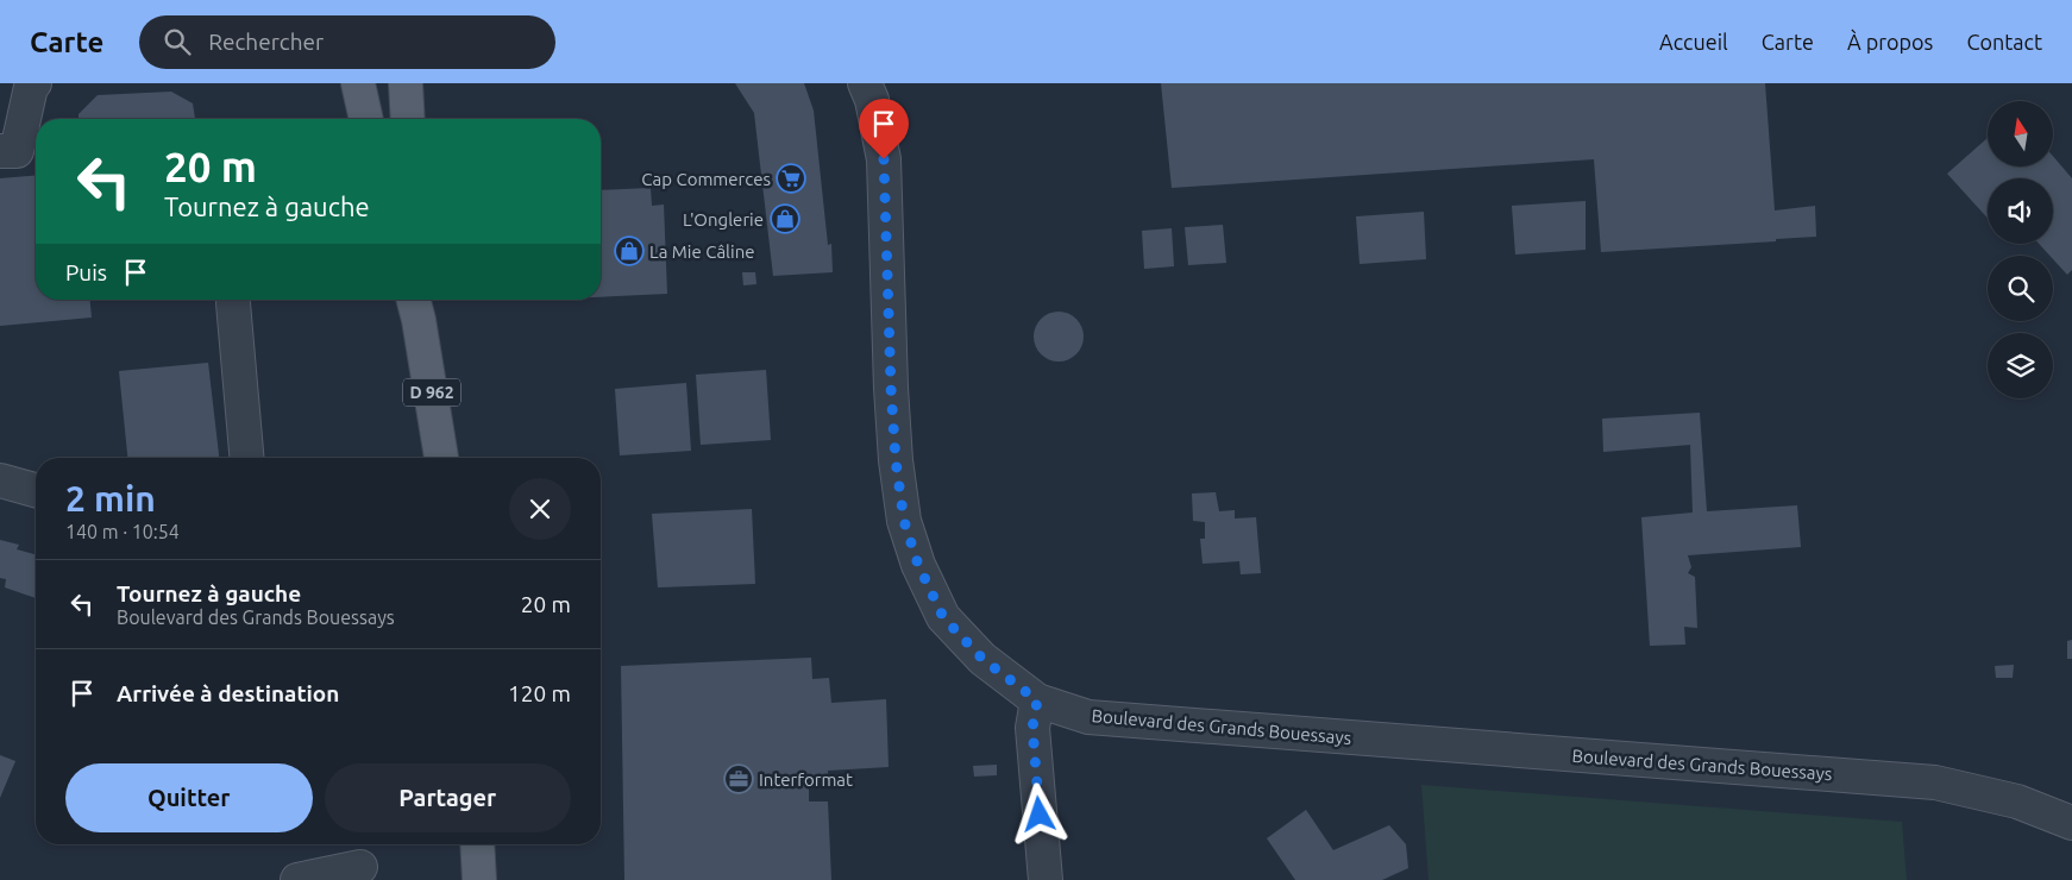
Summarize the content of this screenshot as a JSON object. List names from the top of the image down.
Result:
{
  "streets": {
    "main road": ["D 962"],
    "street": ["Boulevard des Grands Bouessays"]
  },
  "places": {
    "supermarket": ["Cap Commerces"],
    "shop": ["L'Onglerie", "La Mie Câline"],
    "office": ["Interformat"]
  },
  "north": "top",
  "page": {
    "header": "Carte",
    "search": "Rechercher",
    "nav": [
      "Accueil",
      "Carte",
      "À propos",
      "Contact"
    ],
    "turn": ["20 m", "Tournez à gauche"],
    "then": "Puis",
    "heading": ["2 min", "140 m · 10:54"],
    "list": [
      {
        "name": "Tournez à gauche",
        "note": "Boulevard des Grands Bouessays",
        "value": "20 m"
      },
      {
        "name": "Arrivée à destination",
        "value": "120 m"
      }
    ],
    "buttons": ["Quitter", "Partager"]
  }
}
